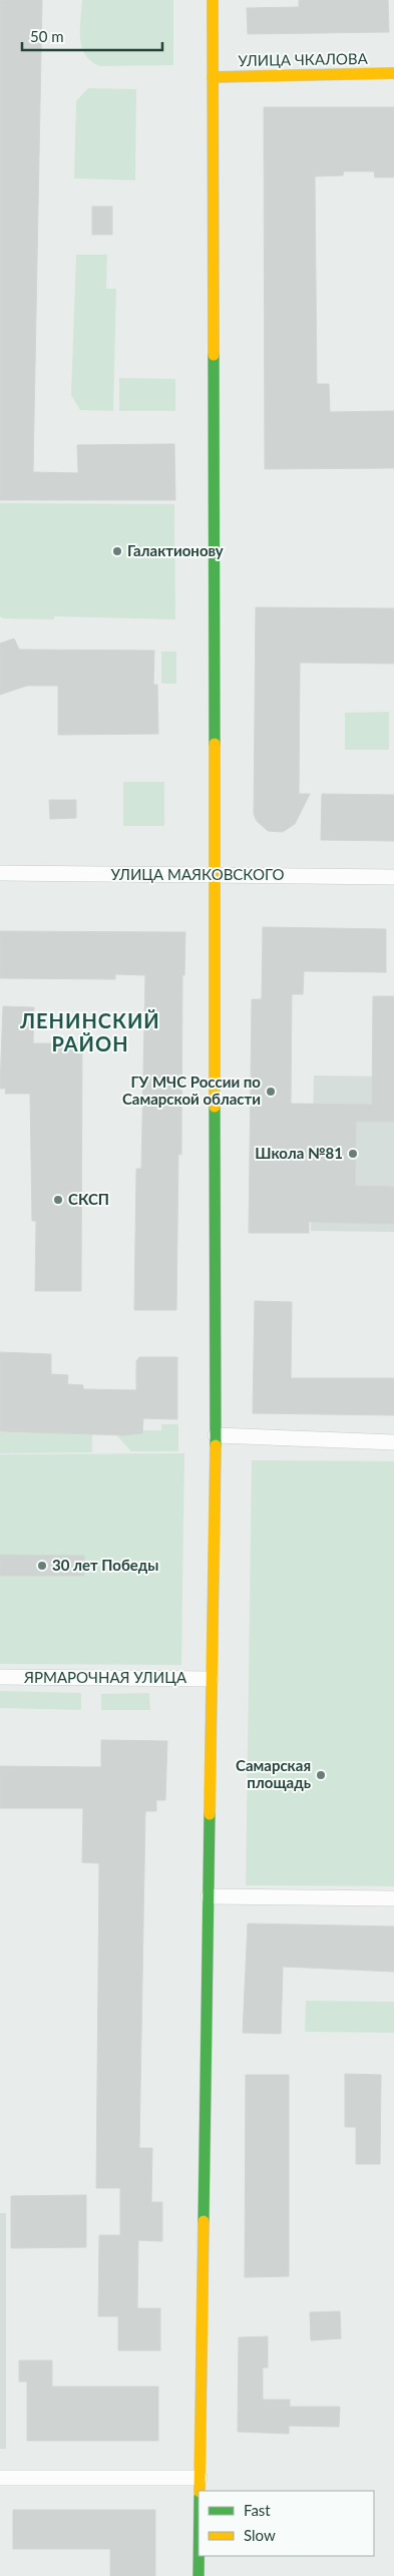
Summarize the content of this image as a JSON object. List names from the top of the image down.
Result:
{
  "streets": {
    "street": ["УЛИЦА ЧКАЛОВА", "УЛИЦА МАЯКОВСКОГО", "ЯРМАРОЧНАЯ УЛИЦА"]
  },
  "districts": ["ЛЕНИНСКИЙ РАЙОН"],
  "places": [
    "Галактионову",
    "ГУ МЧС России по Самарской области",
    "Школа №81",
    "СКСП",
    "30 лет Победы",
    "Самарская площадь"
  ],
  "legend": ["Fast", "Slow"],
  "scale_bar": "50 m"
}
